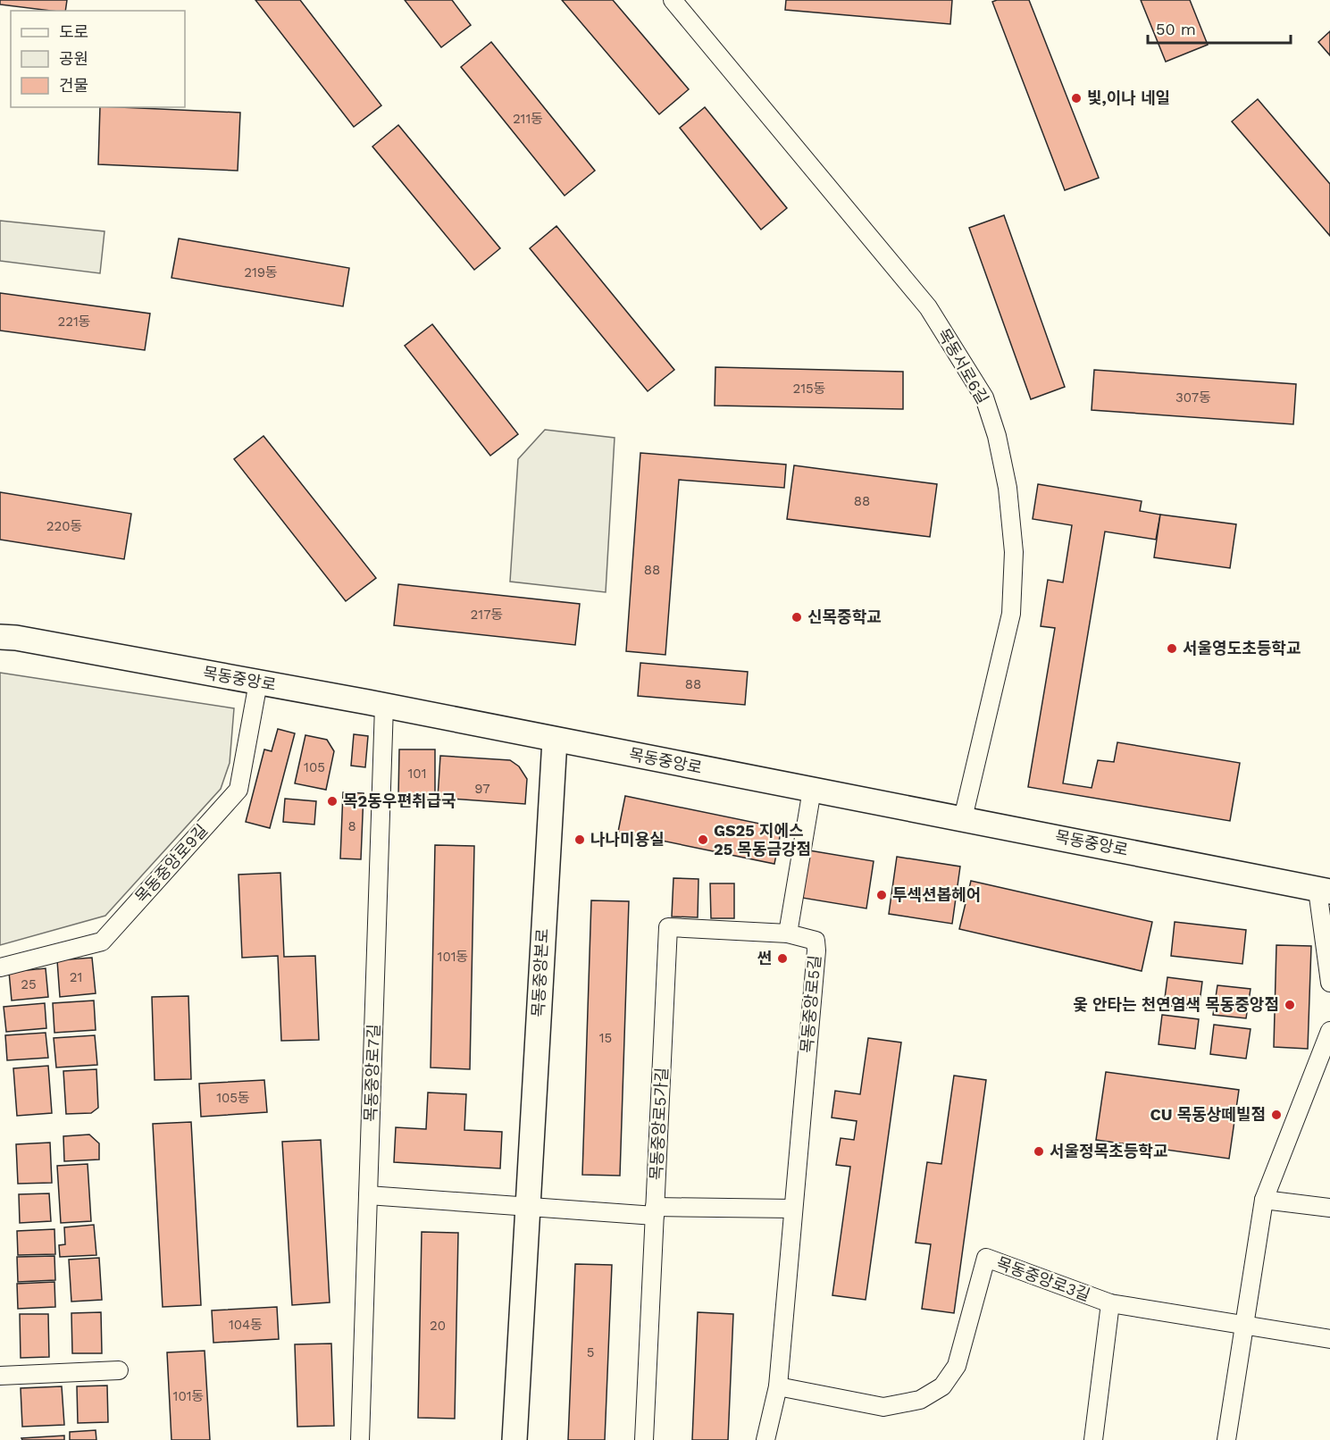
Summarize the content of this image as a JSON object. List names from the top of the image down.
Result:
{
  "streets": {
    "main road": ["목동중앙로", "목동중앙본로"],
    "street": [
      "목동서로6길",
      "목동중앙로9길",
      "목동중앙로5길",
      "목동중앙로7길",
      "목동중앙로5가길",
      "목동중앙로3길"
    ]
  },
  "crossings": [
    ["목동서로6길", "목동중앙로"],
    ["목동중앙로", "목동중앙로9길"],
    ["목동중앙로", "목동중앙본로"],
    ["목동중앙로", "목동중앙로7길"],
    ["목동중앙로5길", "목동중앙로5가길"],
    ["목동중앙로5길", "목동중앙로3길"]
  ],
  "places": [
    "빛,이나 네일",
    "신목중학교",
    "서울영도초등학교",
    "목2동우편취급국",
    "나나미용실",
    "GS25 지에스 25 목동금강점",
    "투섹션봅헤어",
    "썬",
    "옻 안타는 천연염색 목동중앙점",
    "CU 목동상떼빌점",
    "서울정목초등학교"
  ],
  "house_numbers": [
    "211동",
    "219동",
    "221동",
    "215동",
    "307동",
    "88",
    "220동",
    "88",
    "217동",
    "88",
    "105",
    "101",
    "97",
    "8",
    "101동",
    "21",
    "25",
    "15",
    "105동",
    "104동",
    "20",
    "5",
    "101동"
  ],
  "legend": ["도로", "공원", "건물"],
  "scale_bar": "50 m"
}
